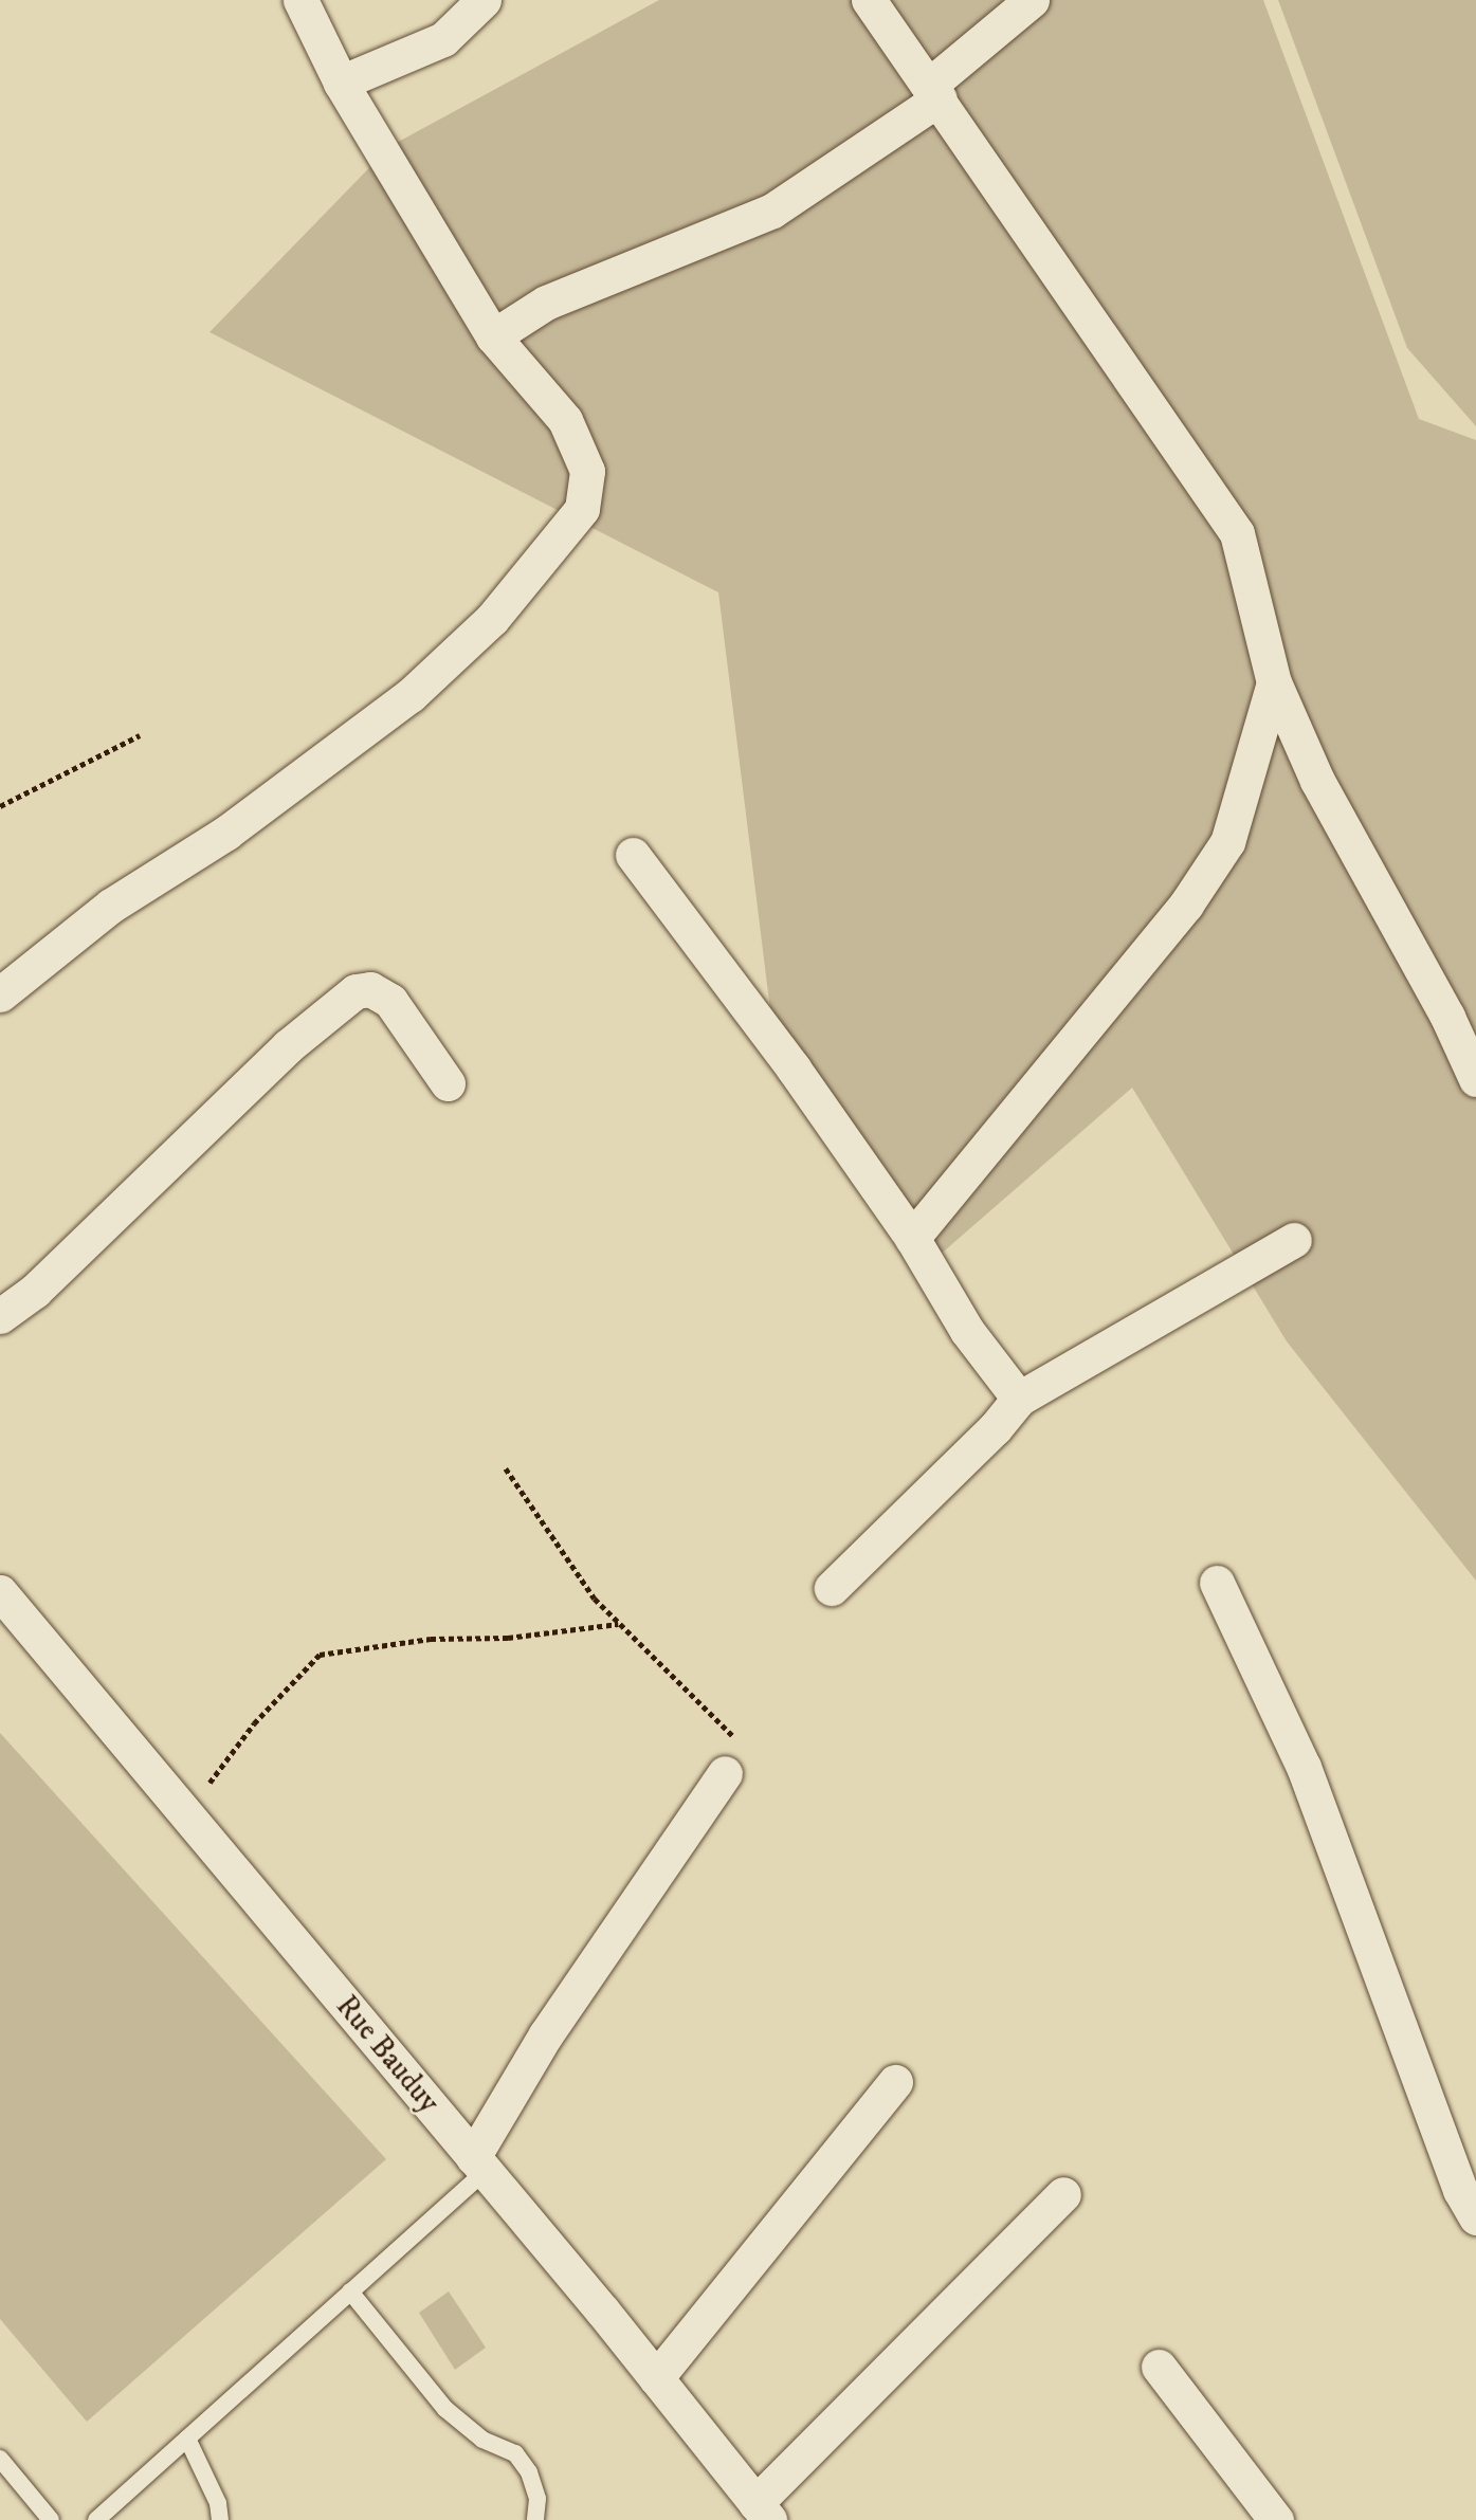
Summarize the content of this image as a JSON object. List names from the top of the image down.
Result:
{
  "streets": {
    "street": ["Rue Bauduy"]
  }
}
